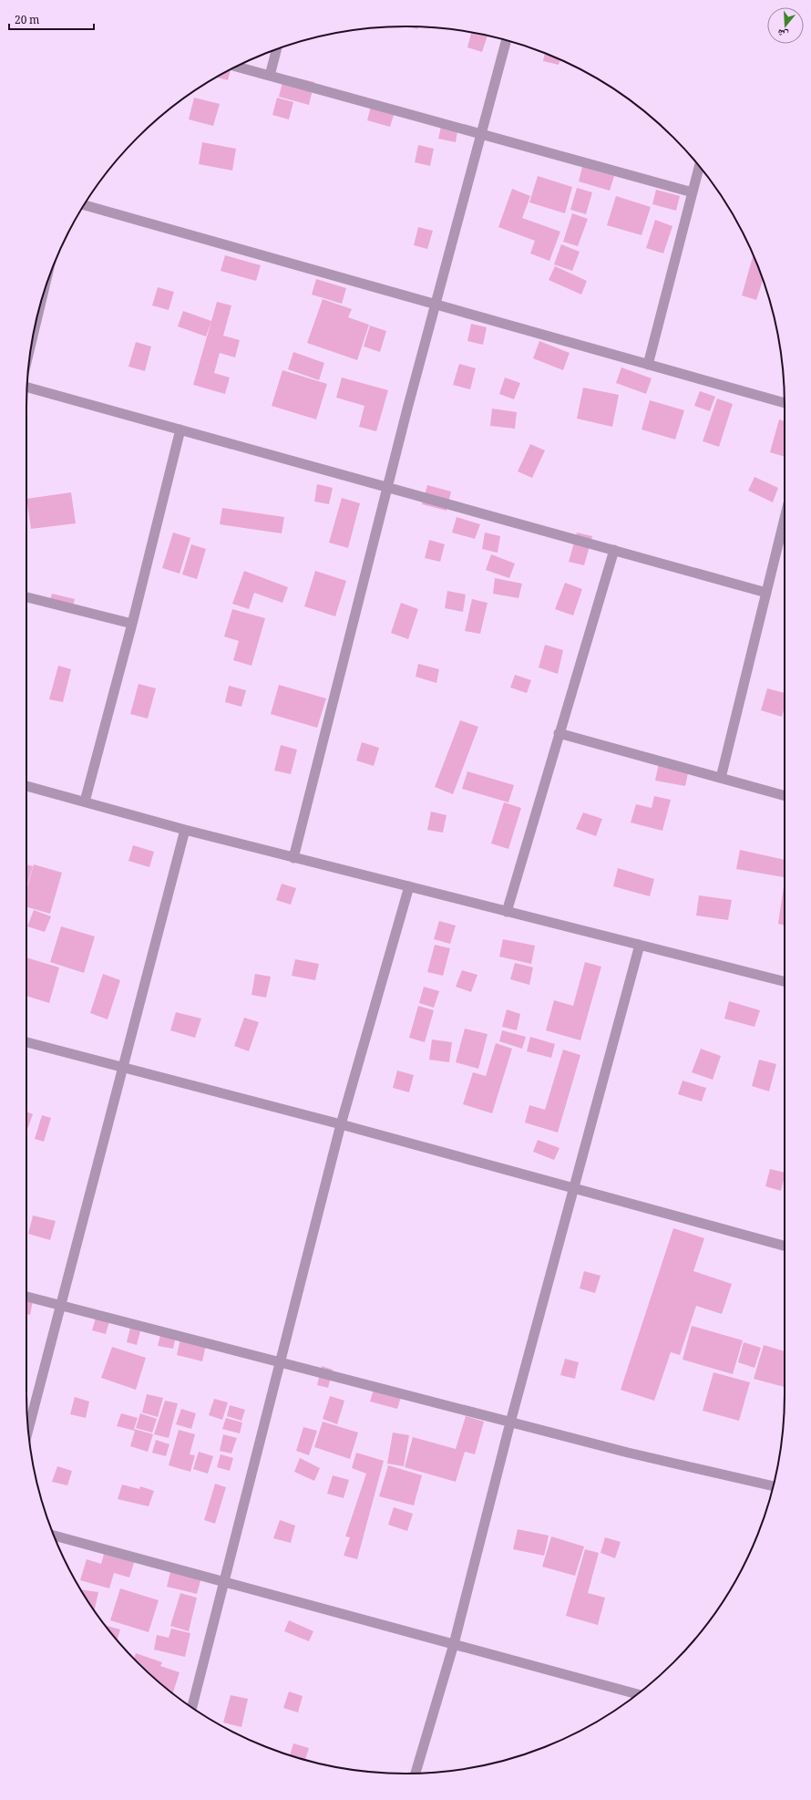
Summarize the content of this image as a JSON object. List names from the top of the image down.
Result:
{
  "scale_bar": "20 m",
  "north": "bottom"
}
